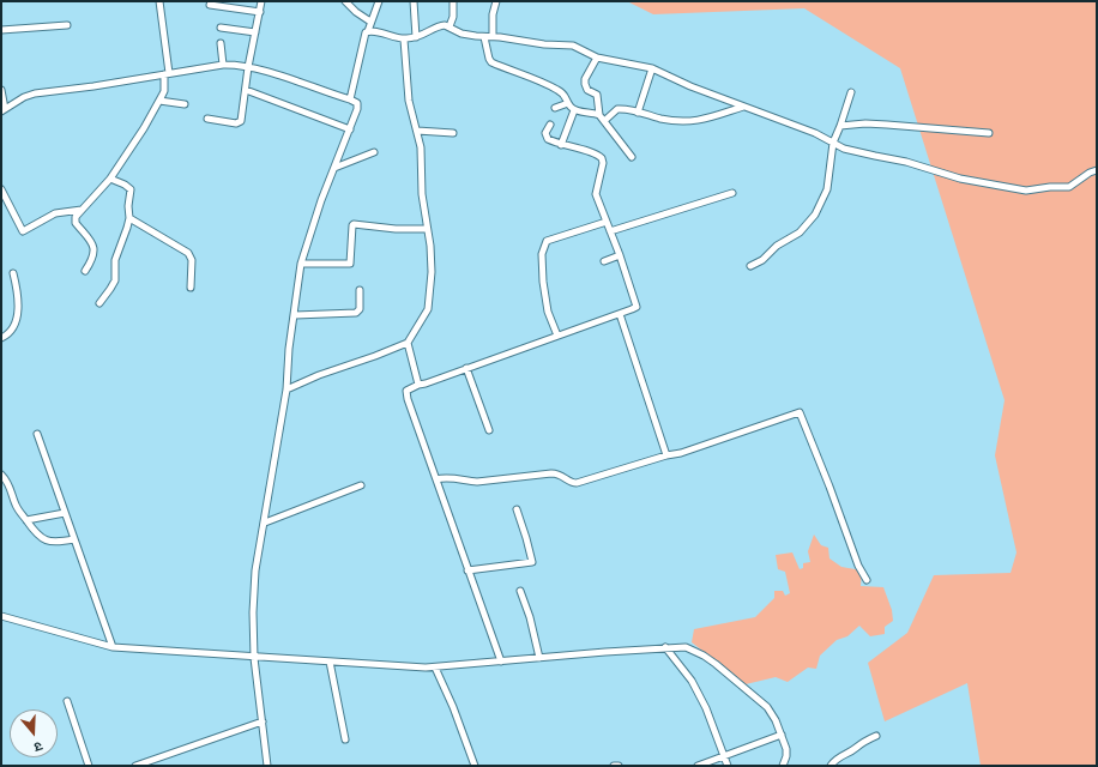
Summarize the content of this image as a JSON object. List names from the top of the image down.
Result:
{
  "north": "bottom"
}
